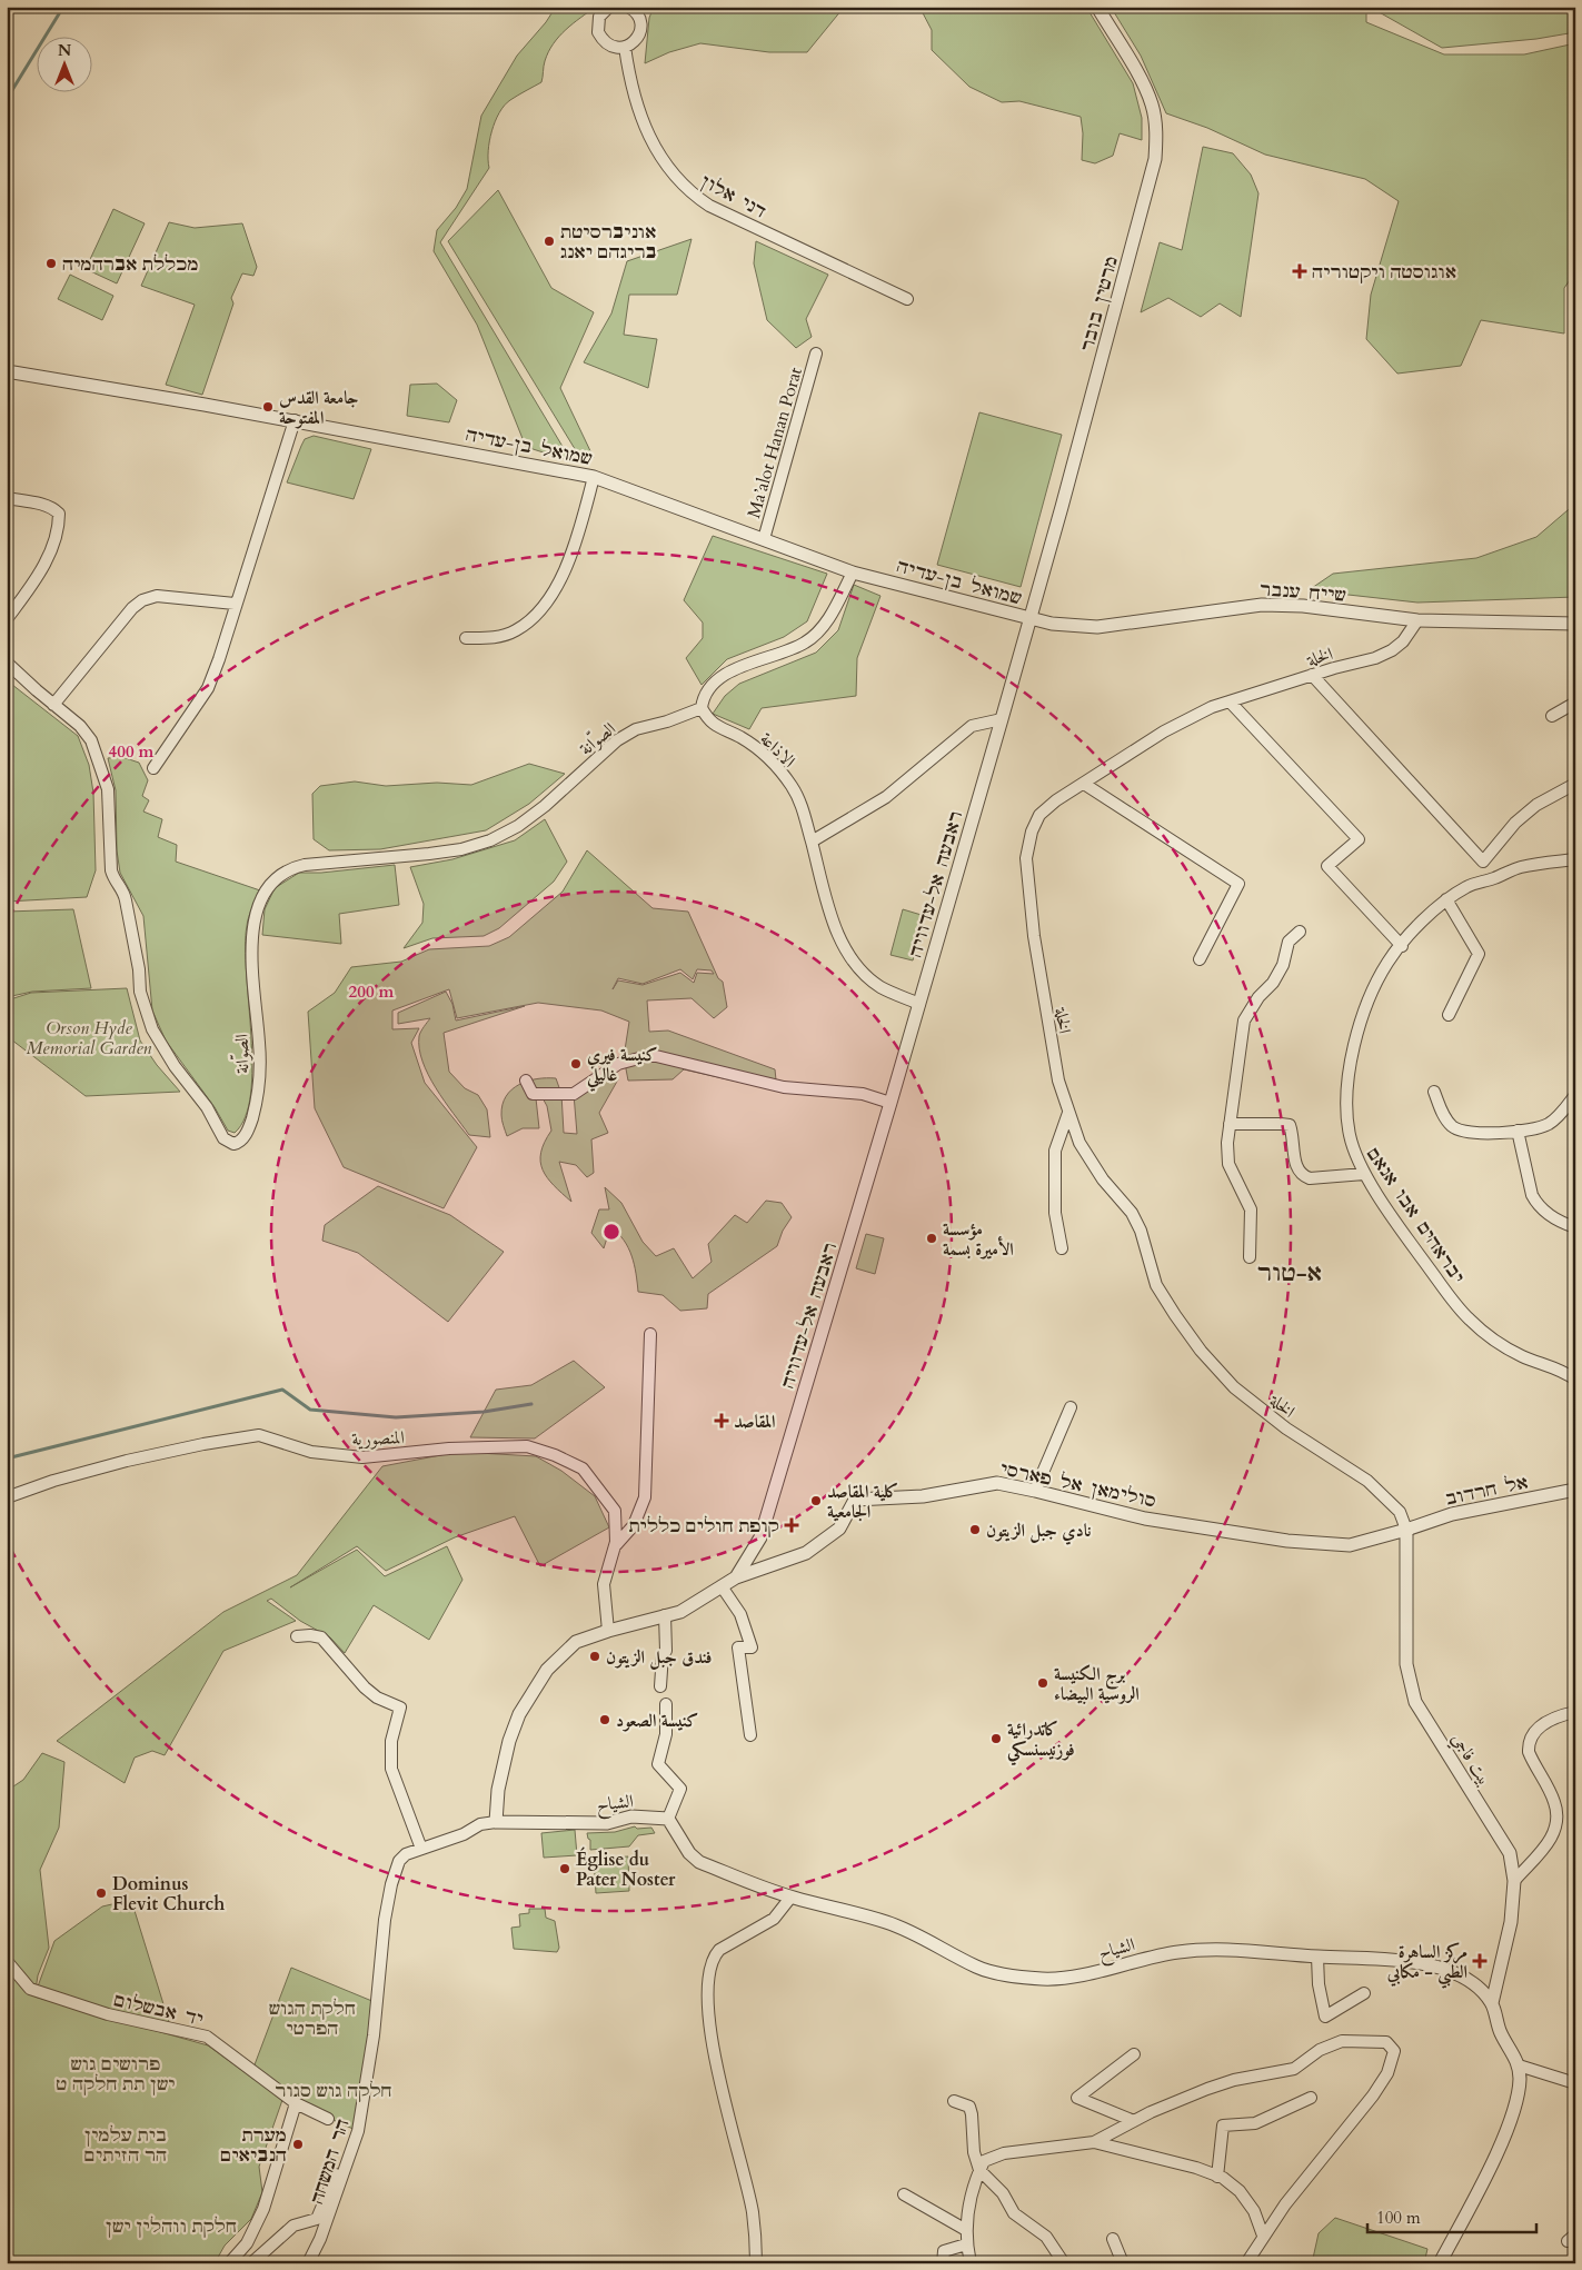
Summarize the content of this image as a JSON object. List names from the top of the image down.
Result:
{
  "streets": {
    "street": [
      "דני אלון",
      "מרטין בובר",
      "Ma’alot Hanan Porat",
      "שמואל בן-עדיה",
      "שייח ענבר",
      "الخلة",
      "الصوّانة",
      "الاذاعة",
      "ראבעה אל-עדוויה",
      "יבראהים אבו אנאם",
      "المنصورية",
      "סולימאן אל פארסי",
      "אל חרדוב",
      "بيت فاجي",
      "الشياح",
      "יד אבשלום",
      "הר המשחה"
    ]
  },
  "crossings": [
    ["מרטין בובר", "שמואל בן-עדיה"],
    ["מרטין בובר", "שייח ענבר"],
    ["מרטין בובר", "ראבעה אל-עדוויה"],
    ["Ma’alot Hanan Porat", "שמואל בן-עדיה"],
    ["שמואל בן-עדיה", "שייח ענבר"],
    ["שמואל בן-עדיה", "ראבעה אל-עדוויה"],
    ["שייח ענבר", "الخلة"],
    ["שייח ענבר", "ראבעה אל-עדוויה"],
    ["الخلة", "סולימאן אל פארסי"],
    ["الخلة", "אל חרדוב"],
    ["الخلة", "بيت فاجي"],
    ["الصوّانة", "الاذاعة"],
    ["الاذاعة", "ראבעה אל-עדוויה"],
    ["ראבעה אל-עדוויה", "المنصورية"],
    ["ראבעה אל-עדוויה", "סולימאן אל פארסי"],
    ["ראבעה אל-עדוויה", "الشياح"],
    ["סולימאן אל פארסי", "אל חרדוב"],
    ["סולימאן אל פארסי", "بيت فاجي"],
    ["אל חרדוב", "بيت فاجي"],
    ["بيت فاجي", "الشياح"]
  ],
  "districts": ["א-טור"],
  "parks": [
    "Orson Hyde Memorial Garden",
    "חלקת הגוש הפרטי",
    "פרושים גוש ישן תת חלקה ט",
    "חלקה גוש סגור",
    "בית עלמין הר הזיתים",
    "חלקת ווהלין ישן"
  ],
  "places": {
    "other": [
      "אוניברסיטת בריגהם יאנג",
      "מכללת אברהמיה",
      "جامعة القدس المفتوحة",
      "كنيسة فيري غاليلي",
      "مؤسسة الأميرة بسمة",
      "كلية المقاصد الجامعية",
      "نادي جبل الزيتون",
      "فندق جبل الزيتون",
      "برج الكنيسة الروسية البيضاء",
      "كنيسة الصعود",
      "كاتدرائية فوزنيسنسكي",
      "Église du Pater Noster",
      "Dominus Flevit Church",
      "מערת הנביאים"
    ],
    "health": [
      "אוגוסטה ויקטוריה",
      "المقاصد",
      "קופת חולים כללית",
      "مركز الساهرة الطبي - مكابي"
    ]
  },
  "scale_bar": "100 m",
  "north": "top",
  "rings": ["400 m", "200 m"]
}
